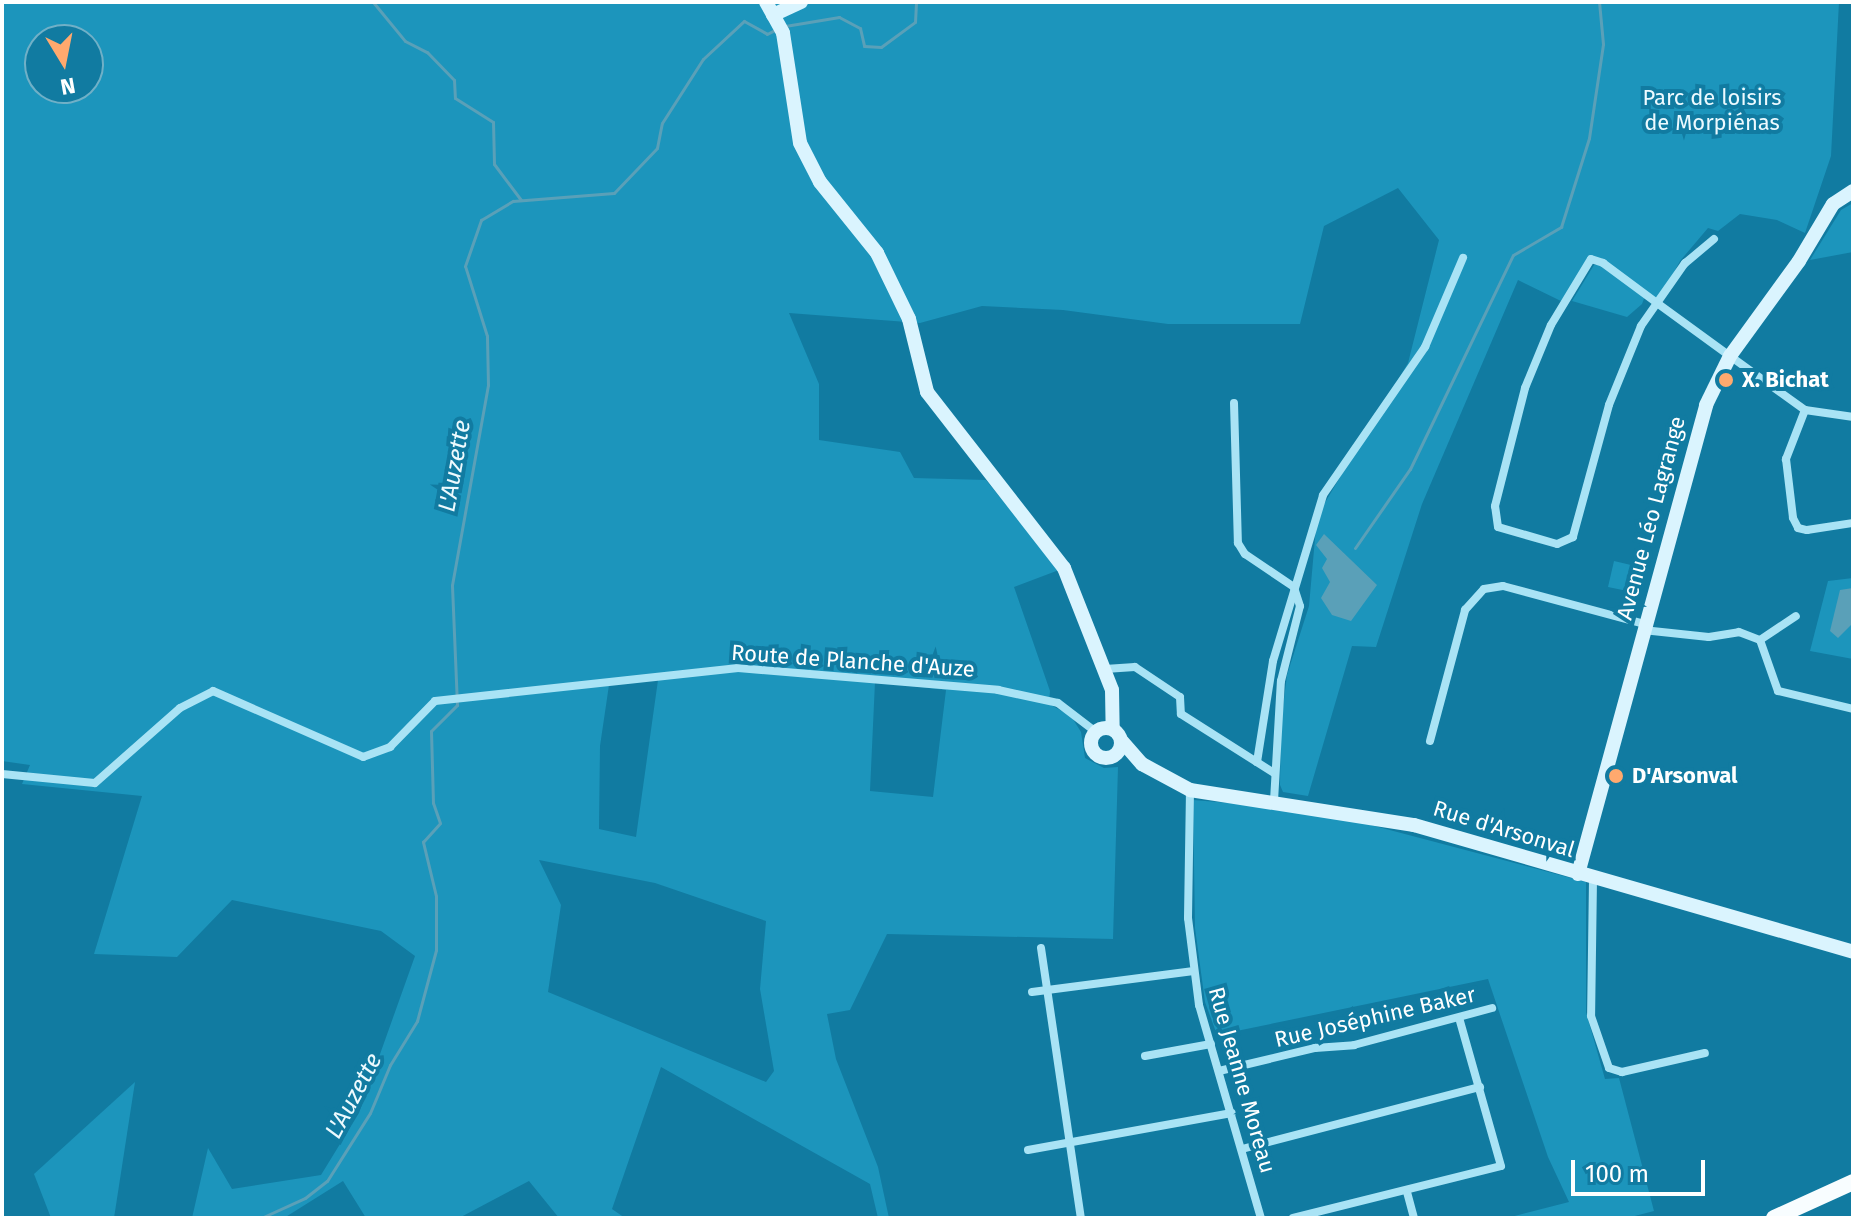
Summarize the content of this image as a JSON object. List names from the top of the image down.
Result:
{
  "streets": {
    "street": [
      "Avenue Léo Lagrange",
      "Route de Planche d'Auze",
      "Rue d'Arsonval",
      "Rue Joséphine Baker",
      "Rue Jeanne Moreau"
    ]
  },
  "crossings": [
    ["Avenue Léo Lagrange", "Rue d'Arsonval"],
    ["Rue Joséphine Baker", "Rue Jeanne Moreau"]
  ],
  "water": ["L'Auzette"],
  "parks": ["Parc de loisirs de Morpiénas"],
  "places": ["X. Bichat", "D'Arsonval"],
  "scale_bar": "100 m",
  "north": "bottom"
}
